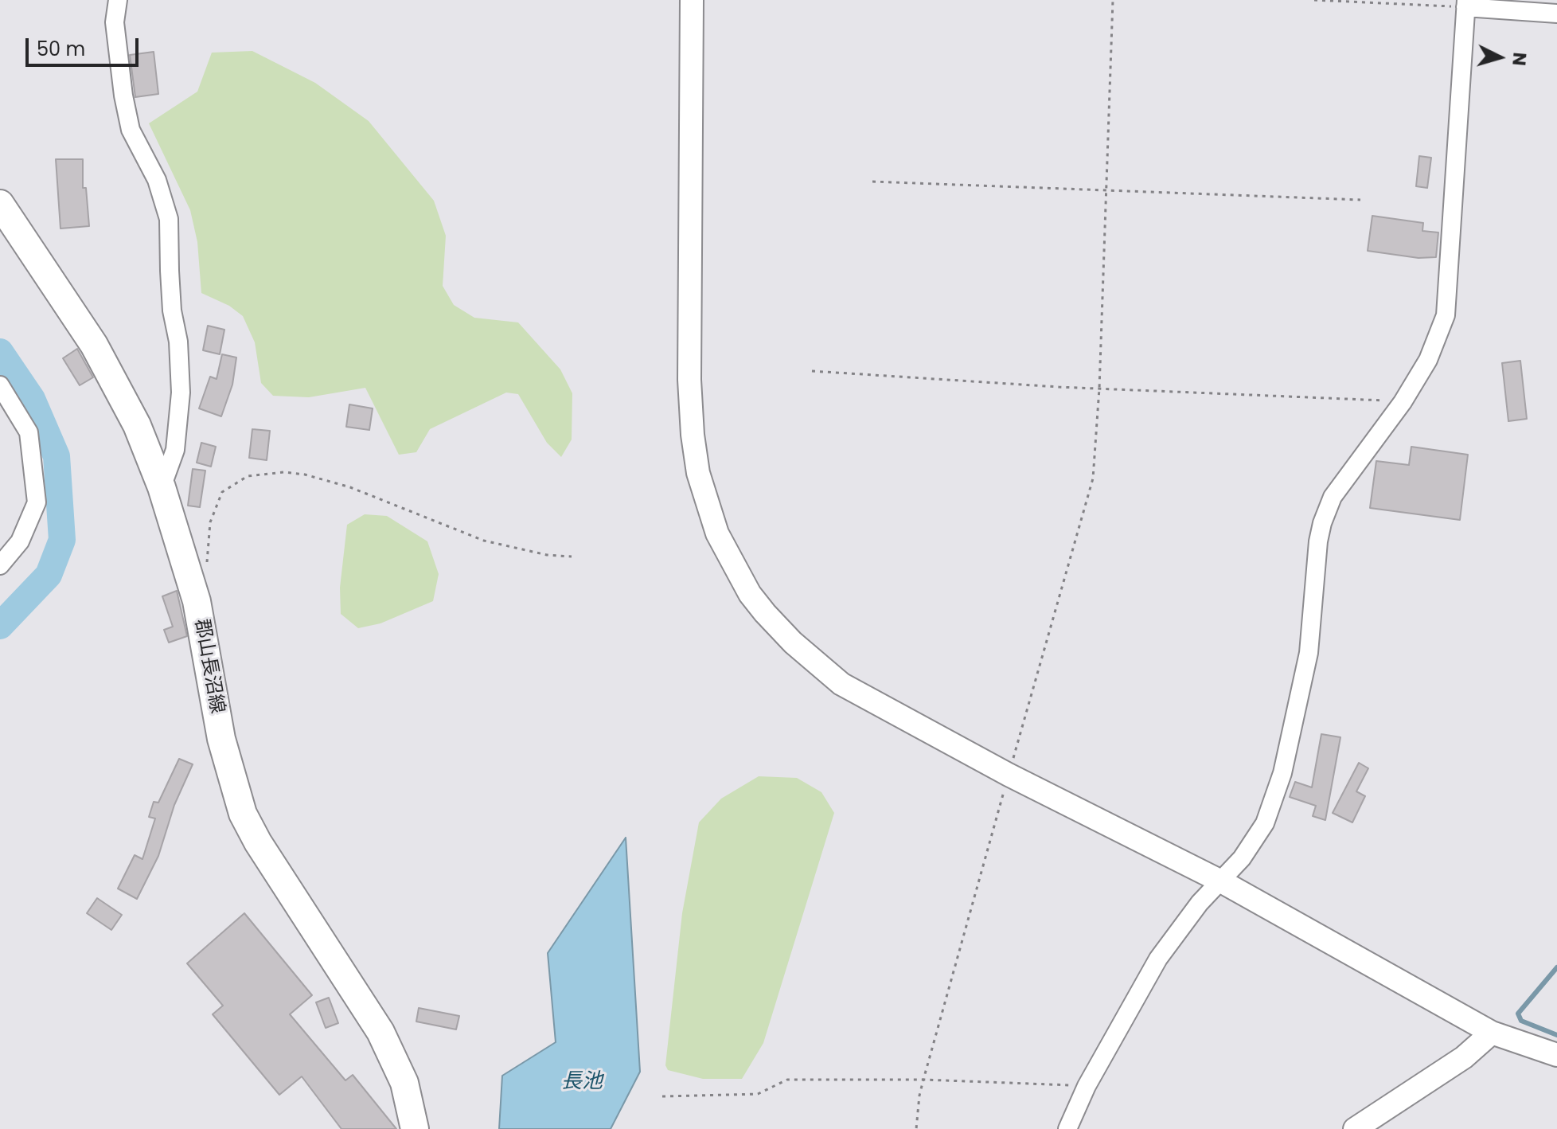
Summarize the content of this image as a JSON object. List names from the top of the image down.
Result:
{
  "streets": {
    "main road": ["郡山長沼線"]
  },
  "water": ["長池"],
  "scale_bar": "50 m",
  "north": "right"
}
